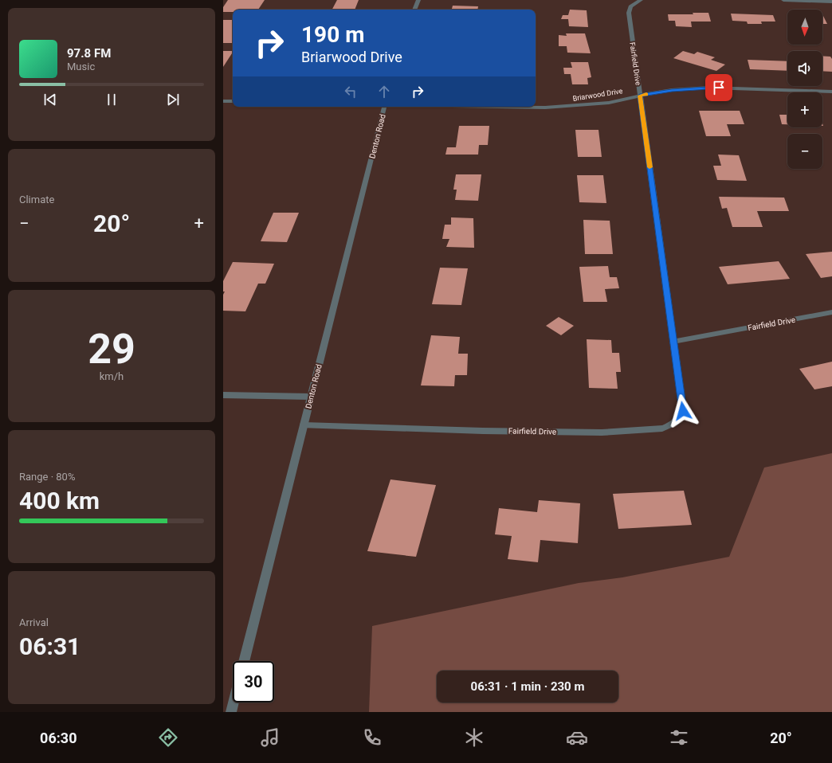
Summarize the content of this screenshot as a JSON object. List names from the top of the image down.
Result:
{
  "streets": {
    "street": ["Fairfield Drive", "Briarwood Drive", "Denton Road"]
  },
  "crossings": [
    ["Fairfield Drive", "Briarwood Drive"],
    ["Fairfield Drive", "Denton Road"]
  ],
  "north": "bottom",
  "page": {
    "map_buttons": ["+", "−"],
    "turn": ["190 m", "Briarwood Drive"],
    "song": ["97.8 FM", "Music"],
    "tile": [
      "Climate",
      ["29", "km/h"],
      ["Range · 80%", "400 km"],
      ["Arrival", "06:31"]
    ],
    "heat": ["−", "20°", "+"],
    "limit": "30",
    "trip": "06:31 · 1 min · 230 m",
    "tabs": ["06:30", "20°"]
  }
}
